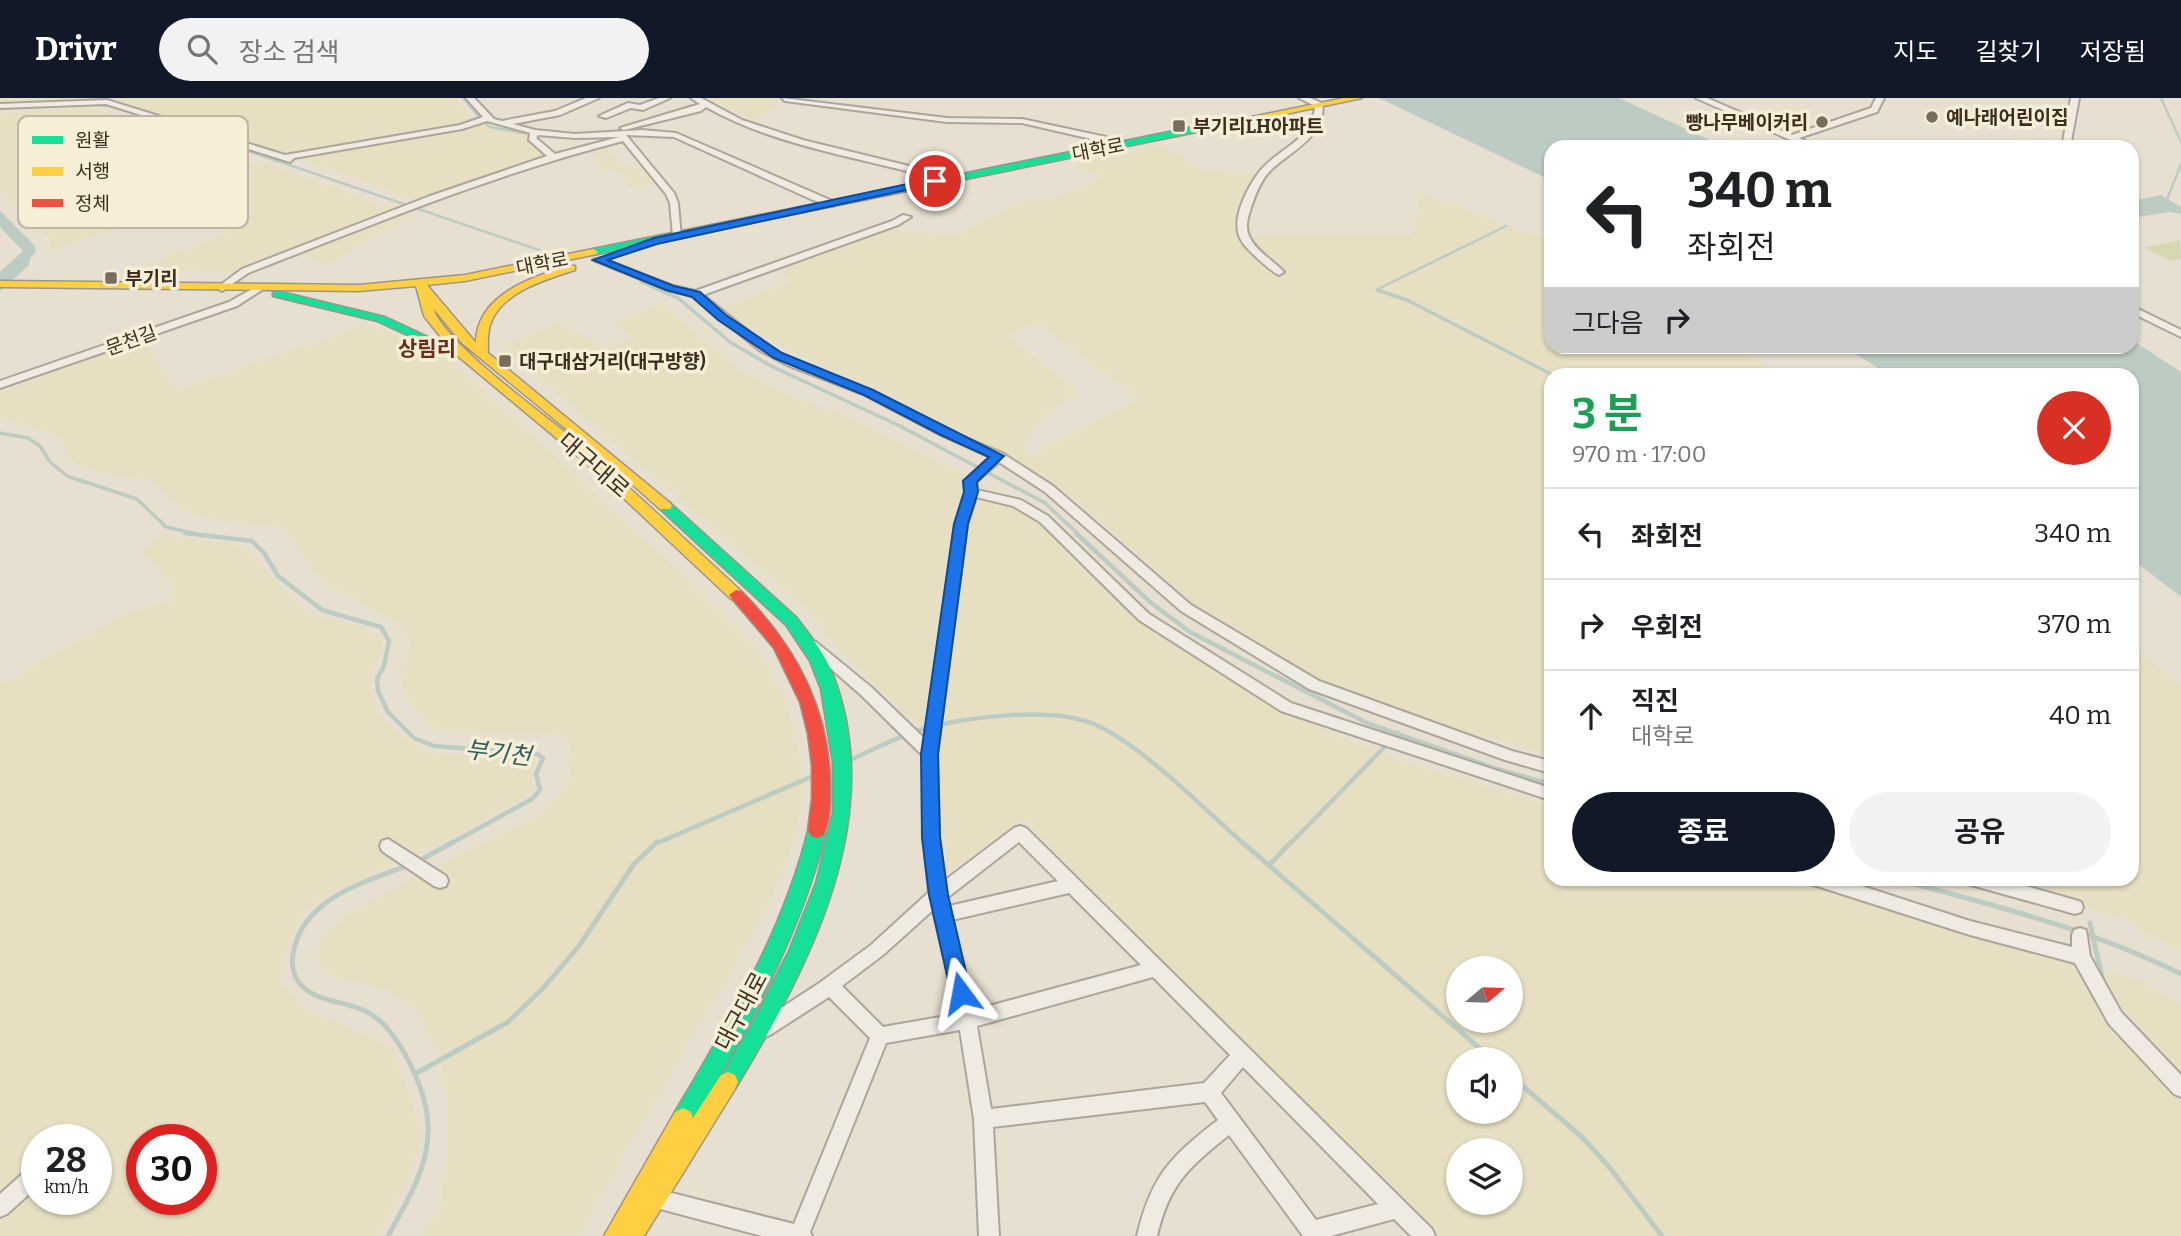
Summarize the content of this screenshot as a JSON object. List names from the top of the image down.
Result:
{
  "streets": {
    "street": ["대학로", "문천길", "대구대로"]
  },
  "crossings": [
    ["대학로", "문천길"],
    ["대학로", "대구대로"]
  ],
  "districts": ["상림리"],
  "water": ["부기천"],
  "places": {
    "other": ["예나래어린이집", "빵나무베이커리"],
    "transit": ["부기리LH아파트", "부기리", "대구대삼거리(대구방향)"]
  },
  "legend": ["원활", "서행", "정체"],
  "north": "right",
  "page": {
    "header": "Drivr",
    "search": "장소 검색",
    "nav": ["지도", "길찾기", "저장됨"],
    "turn": ["340 m", "좌회전"],
    "then": "그다음",
    "heading": ["3 분", "970 m · 17:00"],
    "list": [
      {
        "name": "좌회전",
        "value": "340 m"
      },
      {
        "name": "우회전",
        "value": "370 m"
      },
      {
        "name": "직진",
        "note": "대학로",
        "value": "40 m"
      }
    ],
    "buttons": ["종료", "공유"],
    "speed": "28 km/h",
    "limit": "30"
  }
}
